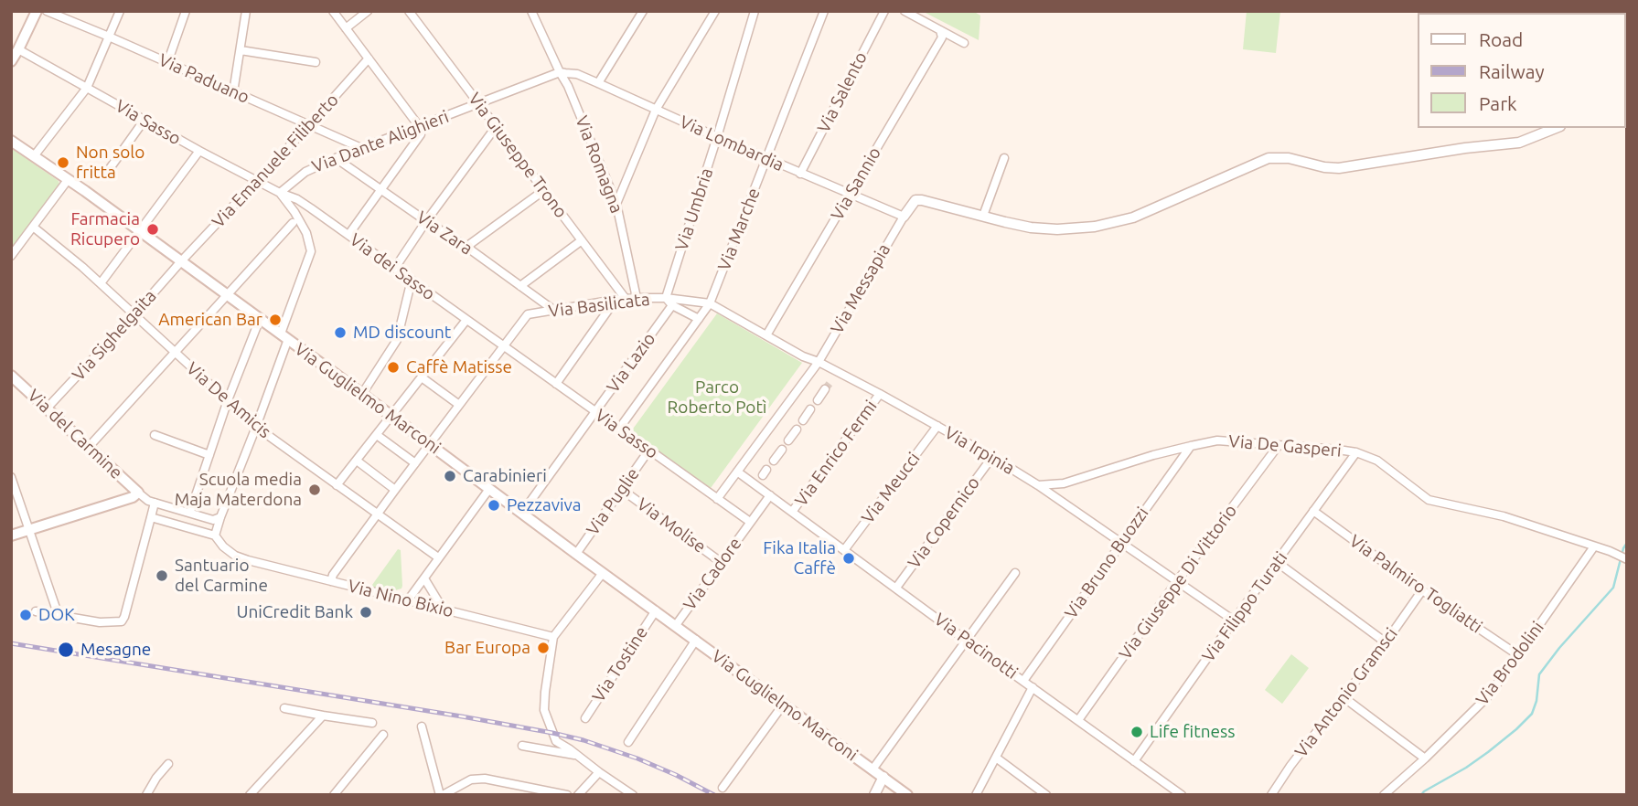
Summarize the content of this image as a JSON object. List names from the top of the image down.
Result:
{
  "streets": {
    "main road": ["Via Guglielmo Marconi", "Via del Carmine"],
    "street": [
      "Via Paduano",
      "Via Salento",
      "Via Sasso",
      "Via Dante Alighieri",
      "Via Lombardia",
      "Via Giuseppe Trono",
      "Via Emanuele Filiberto",
      "Via Romagna",
      "Via Sannio",
      "Via Umbria",
      "Via Marche",
      "Via Zara",
      "Via dei Sasso",
      "Via Messapia",
      "Via Basilicata",
      "Via Sighelgaita",
      "Via Lazio",
      "Via De Amicis",
      "Via De Gasperi",
      "Via Irpinia",
      "Via Enrico Fermi",
      "Via Meucci",
      "Via Puglie",
      "Via Copernico",
      "Via Molise",
      "Via Bruno Buozzi",
      "Via Cadore",
      "Via Giuseppe Di Vittorio",
      "Via Palmiro Togliatti",
      "Via Nino Bixio",
      "Via Filippo Turati",
      "Via Pacinotti",
      "Via Brodolini",
      "Via Tostine",
      "Via Antonio Gramsci"
    ]
  },
  "crossings": [
    ["Via Paduano", "Via Dante Alighieri"],
    ["Via Paduano", "Via Emanuele Filiberto"],
    ["Via Salento", "Via Lombardia"],
    ["Via Sasso", "Via Dante Alighieri"],
    ["Via Sasso", "Via Emanuele Filiberto"],
    ["Via Sasso", "Via Marche"],
    ["Via Sasso", "Via dei Sasso"],
    ["Via Sasso", "Via Messapia"],
    ["Via Sasso", "Via Basilicata"],
    ["Via Sasso", "Via Lazio"],
    ["Via Sasso", "Via Puglie"],
    ["Via Sasso", "Via Cadore"],
    ["Via Dante Alighieri", "Via Lombardia"],
    ["Via Dante Alighieri", "Via Giuseppe Trono"],
    ["Via Dante Alighieri", "Via Romagna"],
    ["Via Dante Alighieri", "Via Zara"],
    ["Via Dante Alighieri", "Via dei Sasso"],
    ["Via Lombardia", "Via Romagna"],
    ["Via Lombardia", "Via Sannio"],
    ["Via Lombardia", "Via Umbria"],
    ["Via Lombardia", "Via Marche"],
    ["Via Lombardia", "Via Messapia"],
    ["Via Giuseppe Trono", "Via Basilicata"],
    ["Via Emanuele Filiberto", "Via Sighelgaita"],
    ["Via Emanuele Filiberto", "Via Guglielmo Marconi"],
    ["Via Romagna", "Via Basilicata"],
    ["Via Sannio", "Via Irpinia"],
    ["Via Umbria", "Via Basilicata"],
    ["Via Marche", "Via Basilicata"],
    ["Via Marche", "Via Irpinia"],
    ["Via Zara", "Via Basilicata"],
    ["Via dei Sasso", "Via Basilicata"],
    ["Via Messapia", "Via Irpinia"],
    ["Via Messapia", "Via Pacinotti"],
    ["Via Basilicata", "Via Guglielmo Marconi"],
    ["Via Basilicata", "Via De Amicis"],
    ["Via Basilicata", "Via Irpinia"],
    ["Via Basilicata", "Via Nino Bixio"],
    ["Via Sighelgaita", "Via Guglielmo Marconi"],
    ["Via Sighelgaita", "Via De Amicis"],
    ["Via Sighelgaita", "Via del Carmine"],
    ["Via Lazio", "Via Guglielmo Marconi"],
    ["Via Guglielmo Marconi", "Via Puglie"],
    ["Via Guglielmo Marconi", "Via Cadore"],
    ["Via Guglielmo Marconi", "Via Tostine"],
    ["Via De Gasperi", "Via Irpinia"],
    ["Via De Gasperi", "Via Bruno Buozzi"],
    ["Via De Gasperi", "Via Giuseppe Di Vittorio"],
    ["Via De Gasperi", "Via Filippo Turati"],
    ["Via De Gasperi", "Via Brodolini"],
    ["Via Irpinia", "Via Enrico Fermi"],
    ["Via Irpinia", "Via Meucci"],
    ["Via Irpinia", "Via Copernico"],
    ["Via Irpinia", "Via Bruno Buozzi"],
    ["Via Irpinia", "Via Giuseppe Di Vittorio"],
    ["Via Irpinia", "Via Filippo Turati"],
    ["Via Enrico Fermi", "Via Pacinotti"],
    ["Via Meucci", "Via Pacinotti"],
    ["Via Puglie", "Via Molise"],
    ["Via Copernico", "Via Pacinotti"],
    ["Via Molise", "Via Cadore"],
    ["Via Bruno Buozzi", "Via Pacinotti"],
    ["Via Cadore", "Via Pacinotti"],
    ["Via Giuseppe Di Vittorio", "Via Pacinotti"],
    ["Via Palmiro Togliatti", "Via Filippo Turati"],
    ["Via Palmiro Togliatti", "Via Brodolini"],
    ["Via Palmiro Togliatti", "Via Antonio Gramsci"],
    ["Via Filippo Turati", "Via Pacinotti"]
  ],
  "parks": ["Parco Roberto Potì"],
  "places": [
    "Non solo fritta",
    "Farmacia Ricupero",
    "American Bar",
    "MD discount",
    "Caffè Matisse",
    "Carabinieri",
    "Scuola media Maja Materdona",
    "Pezzaviva",
    "Fika Italia Caffè",
    "Santuario del Carmine",
    "UniCredit Bank",
    "DOK",
    "Bar Europa",
    "Mesagne",
    "Life fitness"
  ],
  "legend": ["Road", "Railway", "Park"]
}
